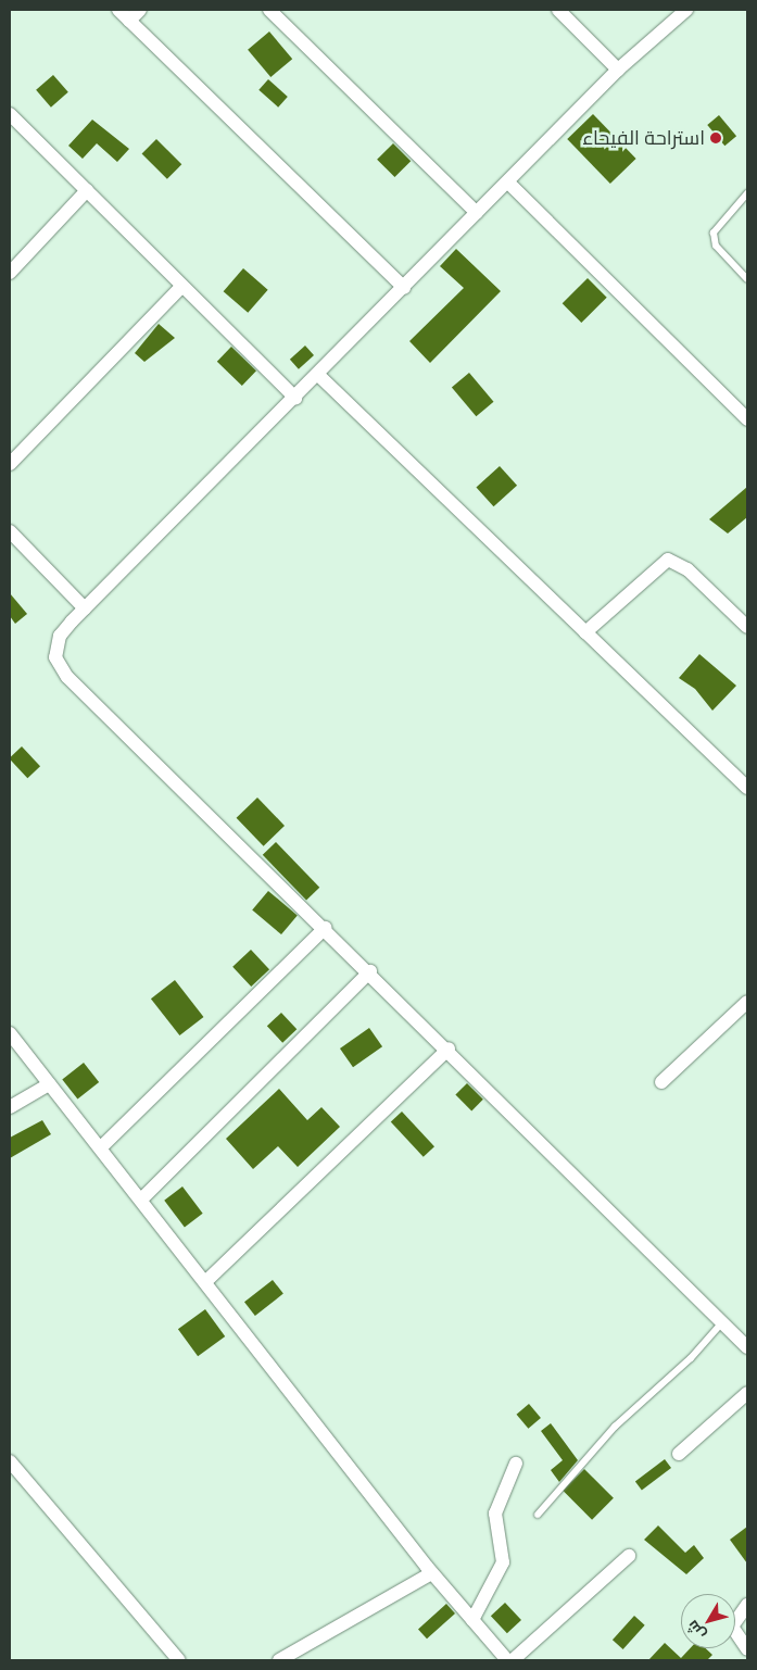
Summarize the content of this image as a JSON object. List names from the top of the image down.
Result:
{
  "places": ["استراحة الفيحاء"],
  "north": "bottom left"
}
